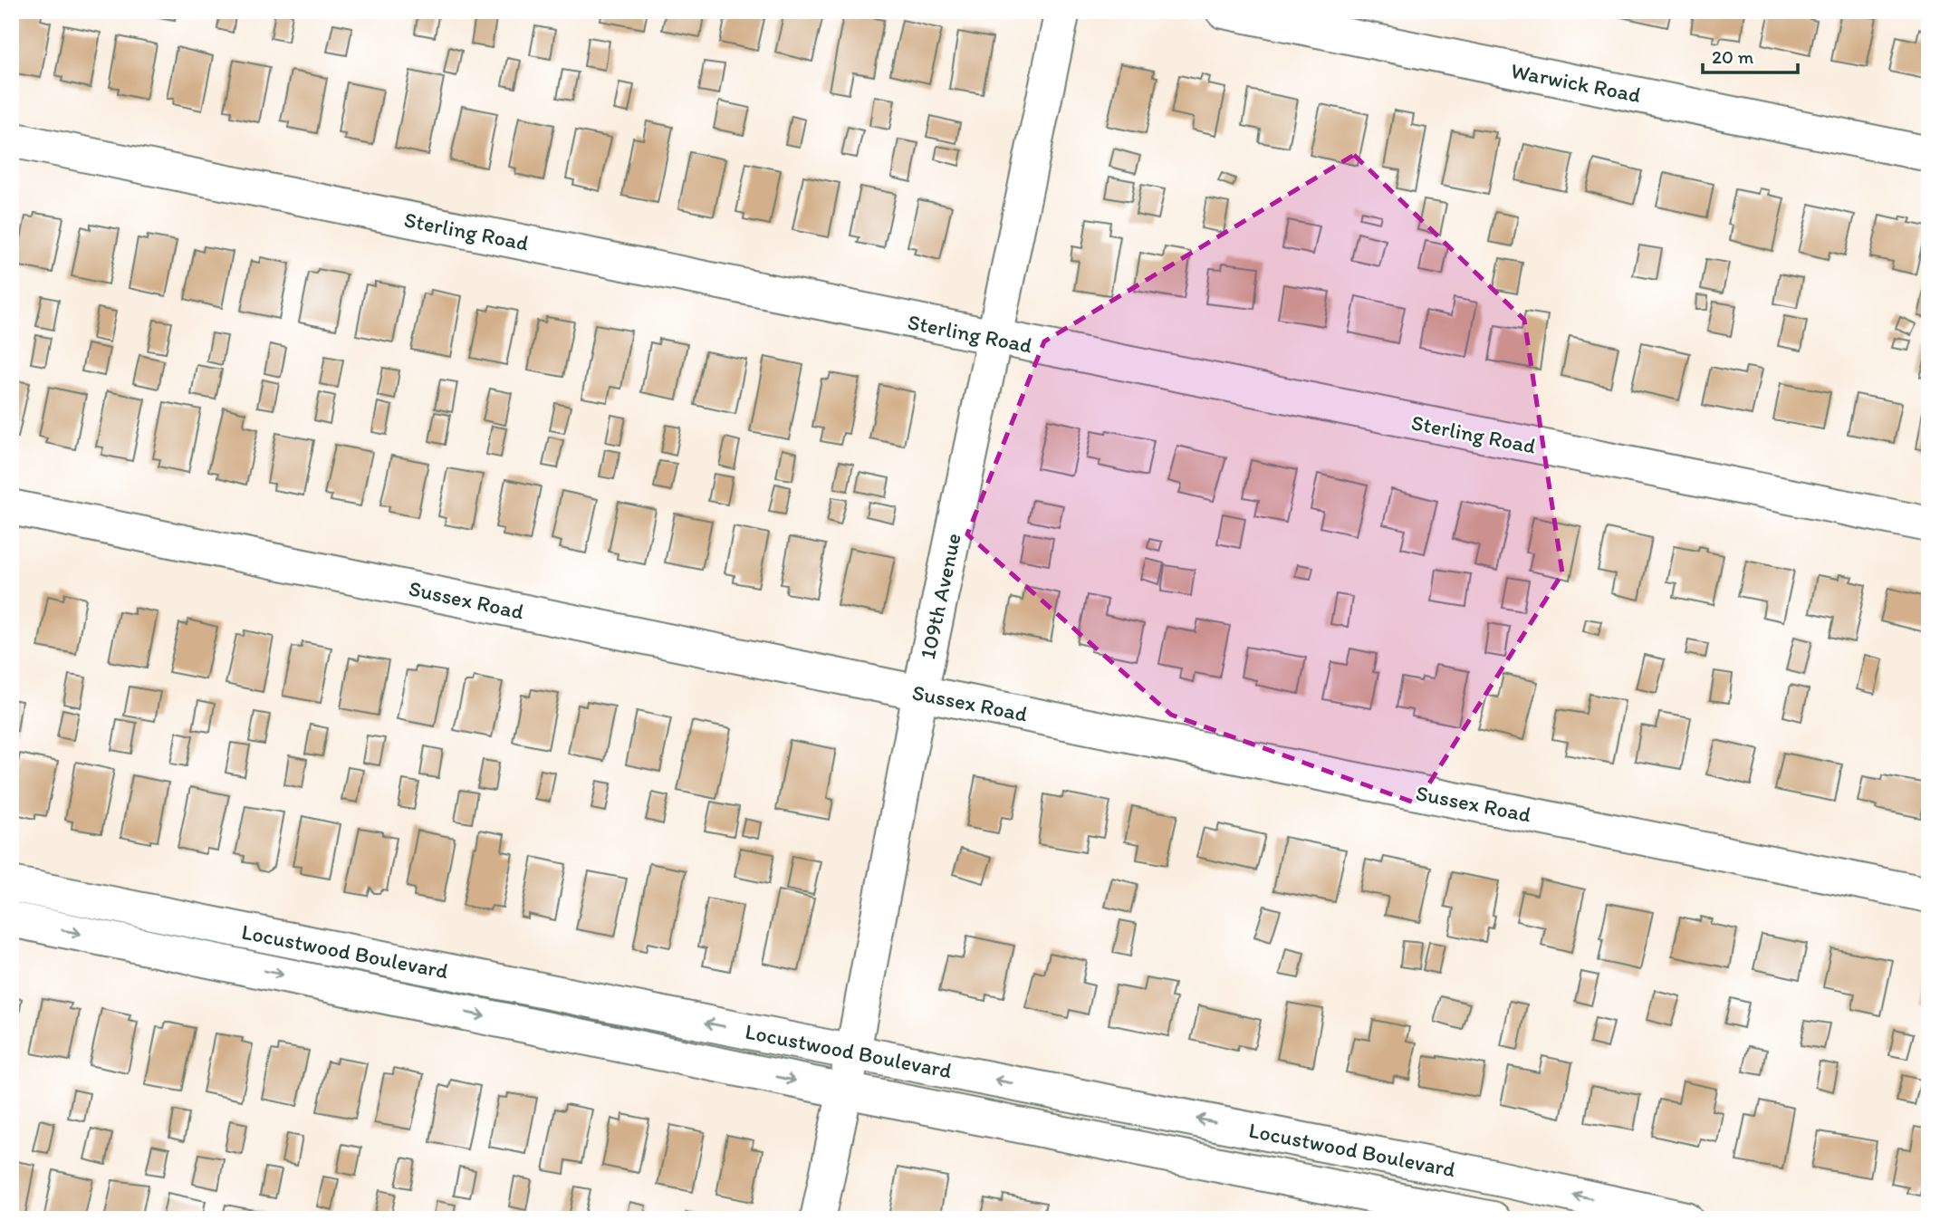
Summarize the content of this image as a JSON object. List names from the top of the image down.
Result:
{
  "streets": {
    "street": [
      "Warwick Road",
      "Sterling Road",
      "109th Avenue",
      "Sussex Road",
      "Locustwood Boulevard"
    ]
  },
  "crossings": [
    ["Sterling Road", "109th Avenue"],
    ["109th Avenue", "Sussex Road"],
    ["109th Avenue", "Locustwood Boulevard"]
  ],
  "scale_bar": "20 m"
}
